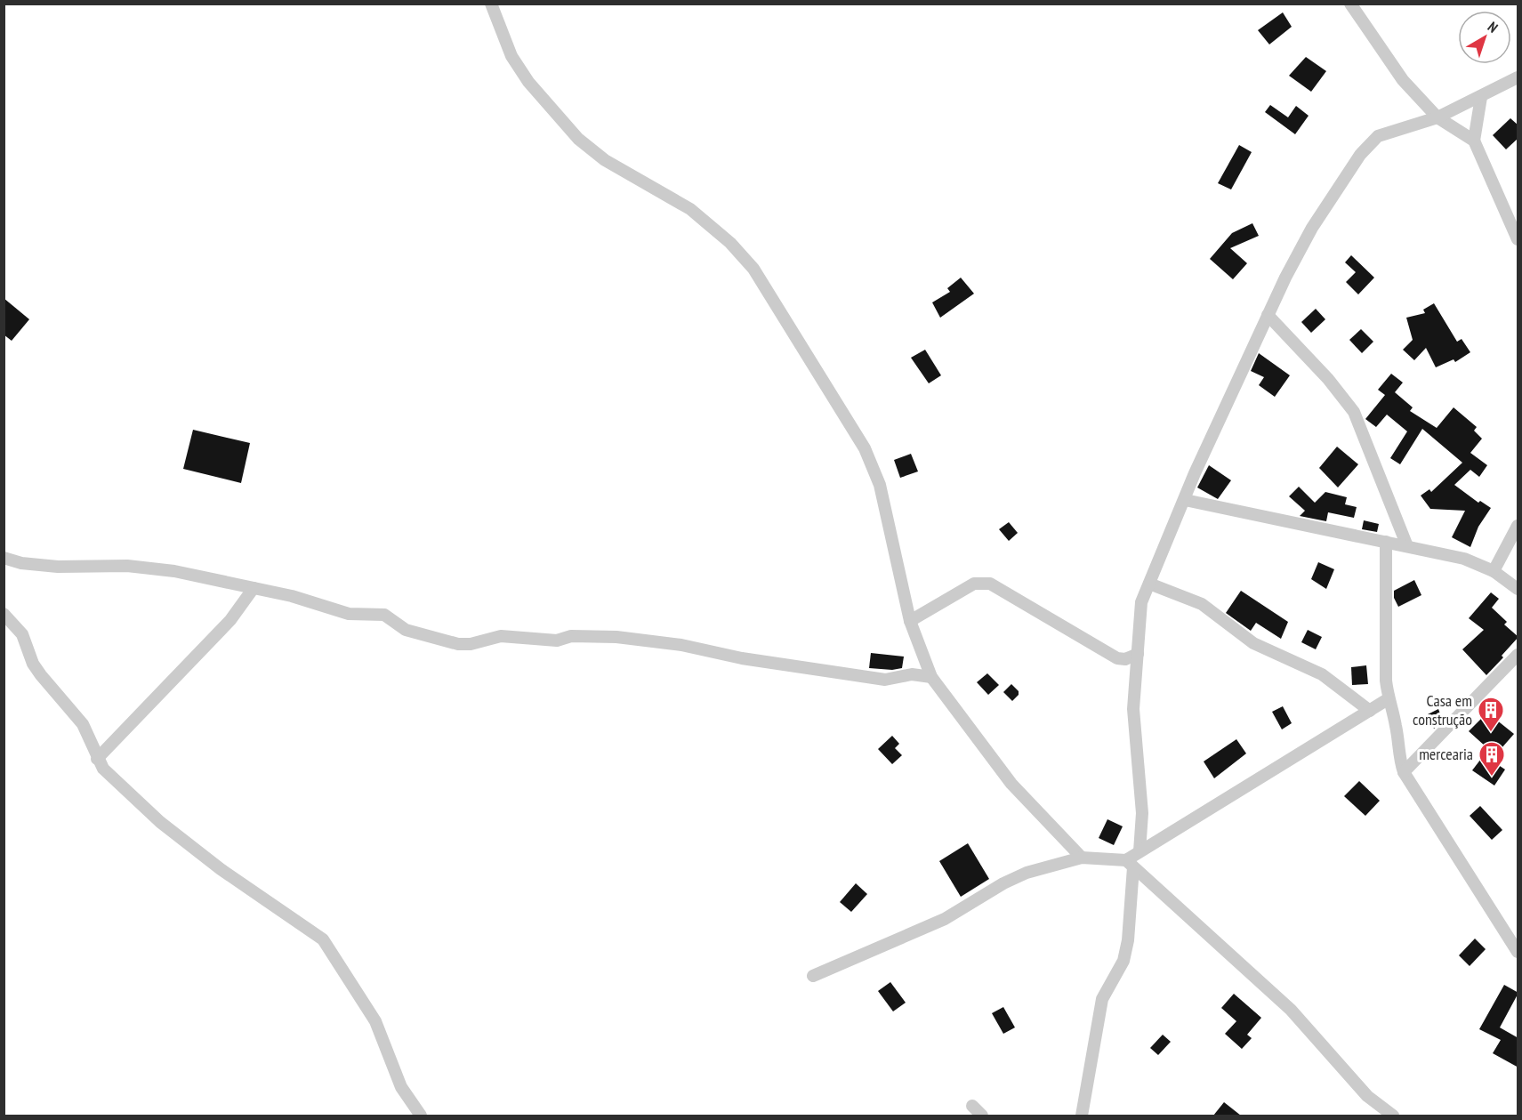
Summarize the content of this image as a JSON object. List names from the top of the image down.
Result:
{
  "places": {
    "building": ["Casa em construção", "mercearia"]
  },
  "north": "top right"
}
